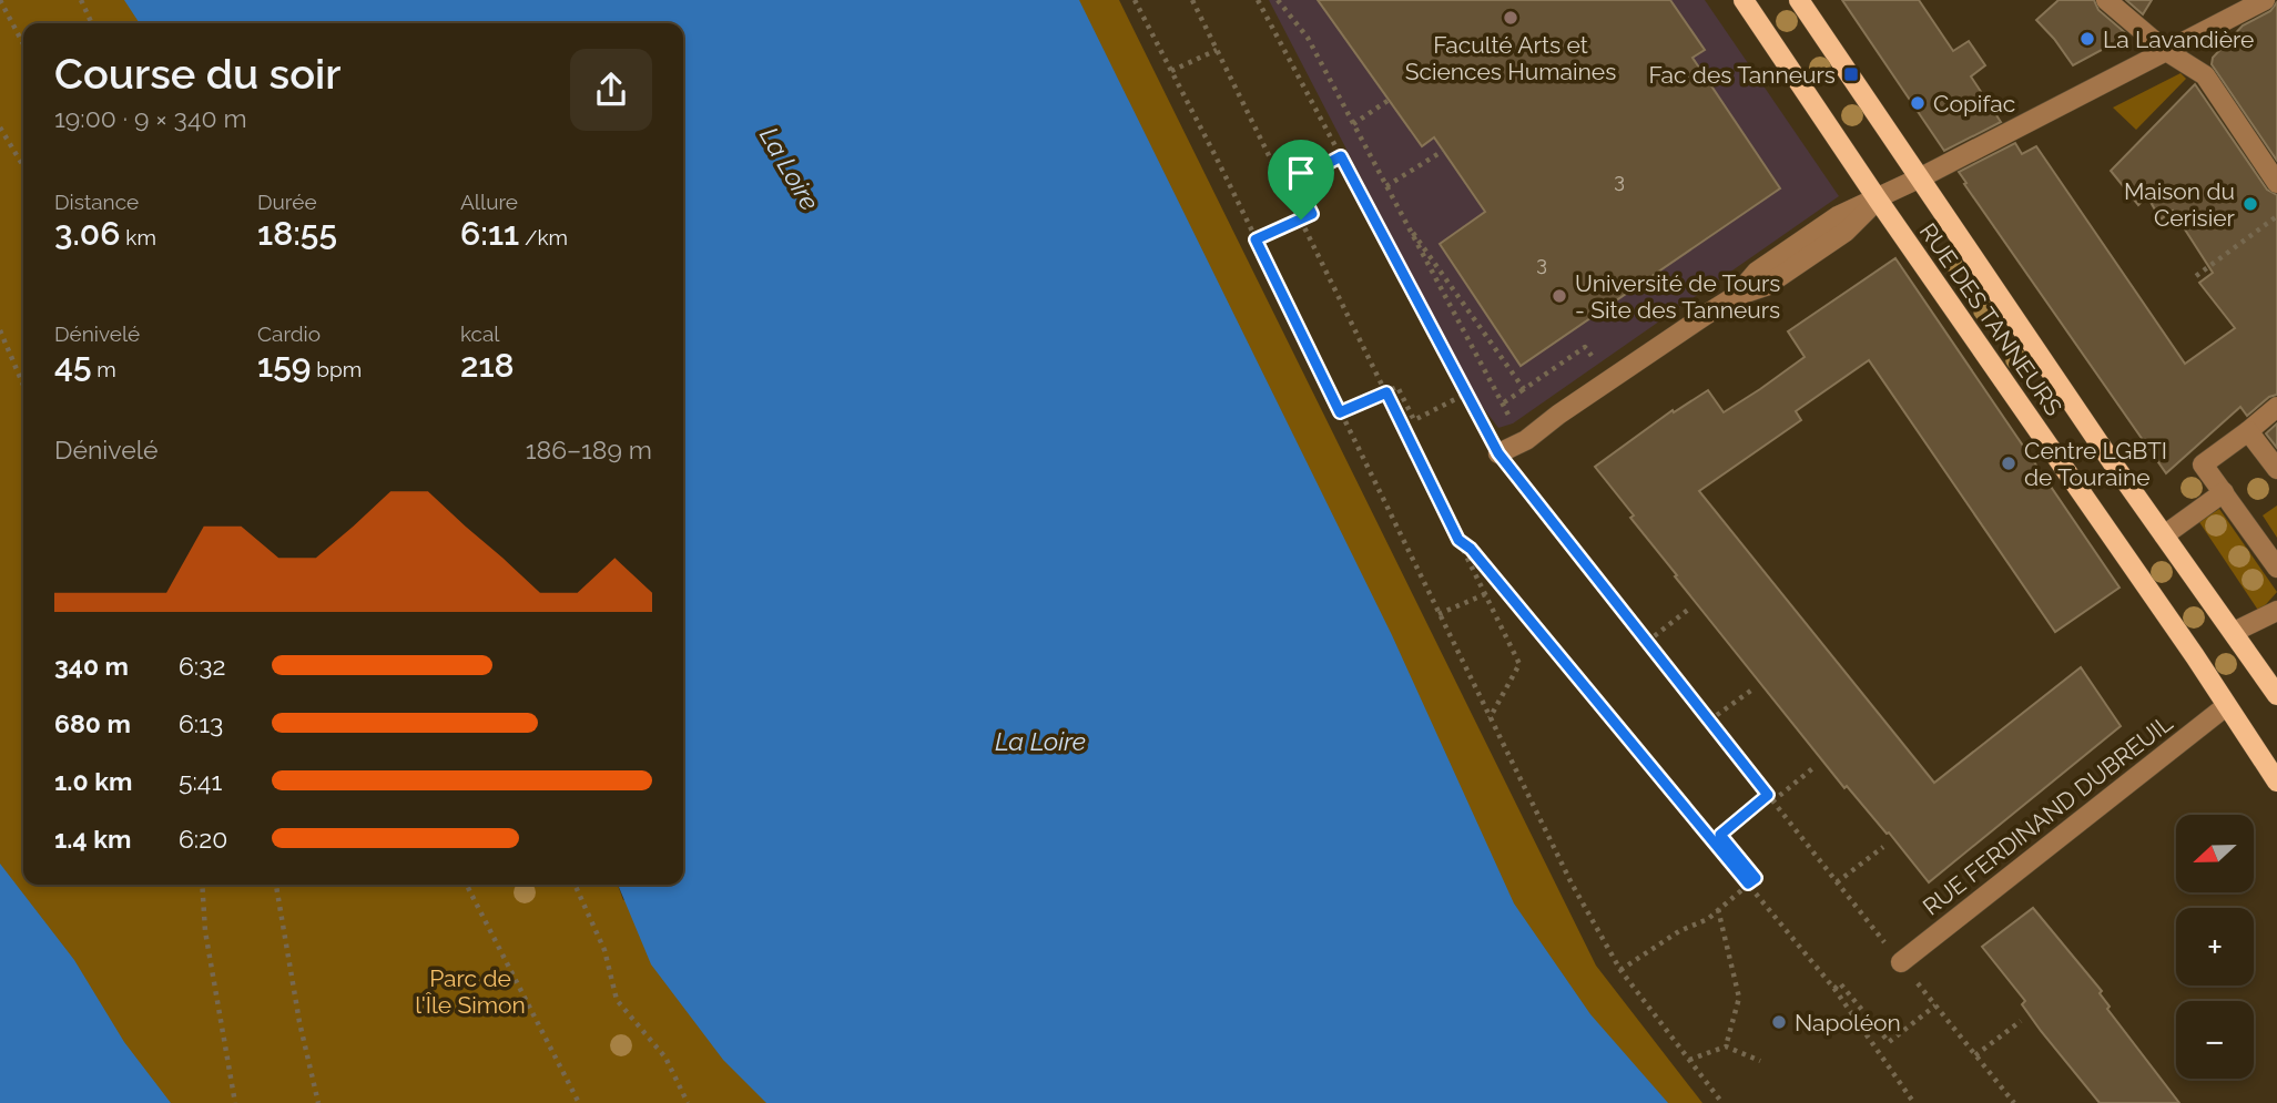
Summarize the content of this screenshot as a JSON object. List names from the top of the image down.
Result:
{
  "streets": {
    "main road": ["RUE DES TANNEURS"],
    "street": ["RUE FERDINAND DUBREUIL"]
  },
  "crossings": [
    ["RUE DES TANNEURS", "RUE FERDINAND DUBREUIL"]
  ],
  "water": ["La Loire"],
  "parks": ["Parc de l'Île Simon"],
  "places": {
    "other": [
      "Faculté Arts et Sciences Humaines",
      "La Lavandière",
      "Copifac",
      "Maison du Cerisier",
      "Université de Tours - Site des Tanneurs",
      "Centre LGBTI de Touraine",
      "Napoléon"
    ],
    "transit": ["Fac des Tanneurs"]
  },
  "house_numbers": ["3", "3"],
  "north": "left",
  "page": {
    "heading": ["Course du soir", "19:00 · 9 × 340 m"],
    "stats": [
      ["Distance", "3.06 km"],
      ["Durée", "18:55"],
      ["Allure", "6:11 /km"],
      ["Dénivelé", "45 m"],
      ["Cardio", "159 bpm"],
      ["kcal", "218"]
    ],
    "chart": ["Dénivelé", "186–189 m"],
    "list": [
      {
        "name": "340 m",
        "note": "6:32"
      },
      {
        "name": "680 m",
        "note": "6:13"
      },
      {
        "name": "1.0 km",
        "note": "5:41"
      },
      {
        "name": "1.4 km",
        "note": "6:20"
      }
    ],
    "map_buttons": ["+", "−"]
  }
}
